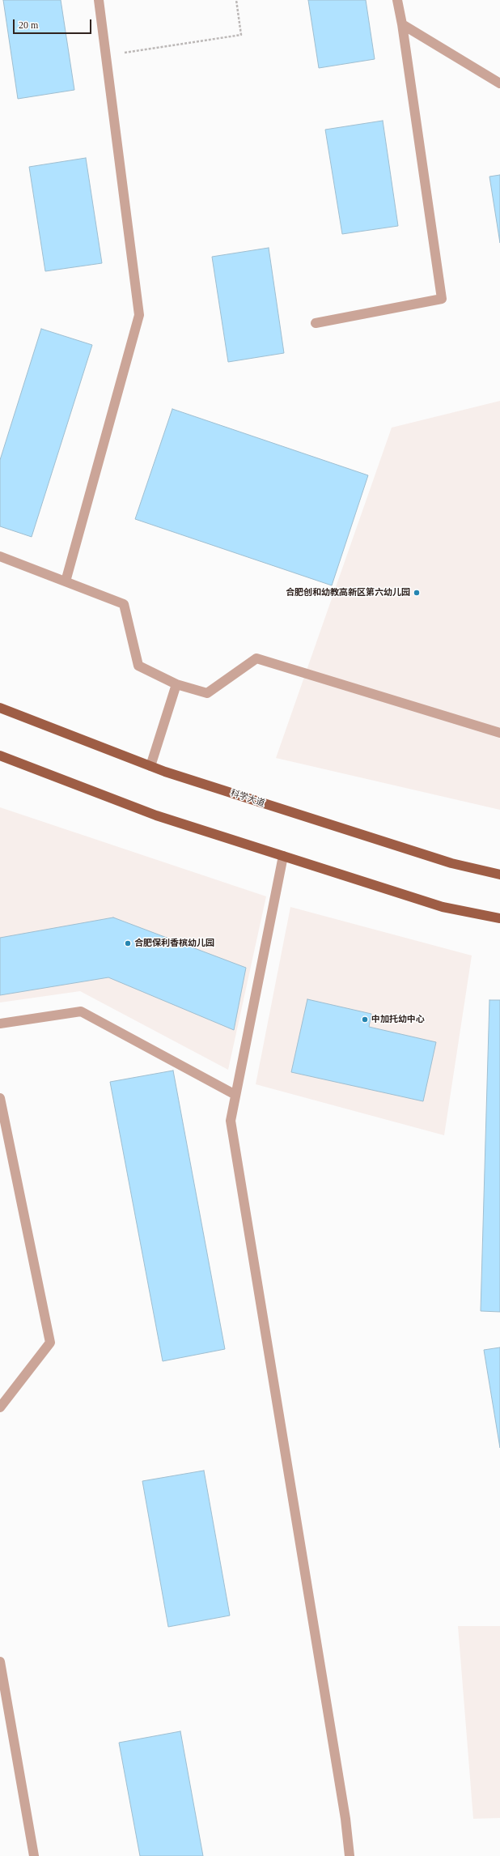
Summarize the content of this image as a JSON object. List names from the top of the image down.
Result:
{
  "streets": {
    "main road": ["科学大道"]
  },
  "places": ["合肥创和幼教高新区第六幼儿园", "合肥保利香槟幼儿园", "中加托幼中心"],
  "scale_bar": "20 m"
}
